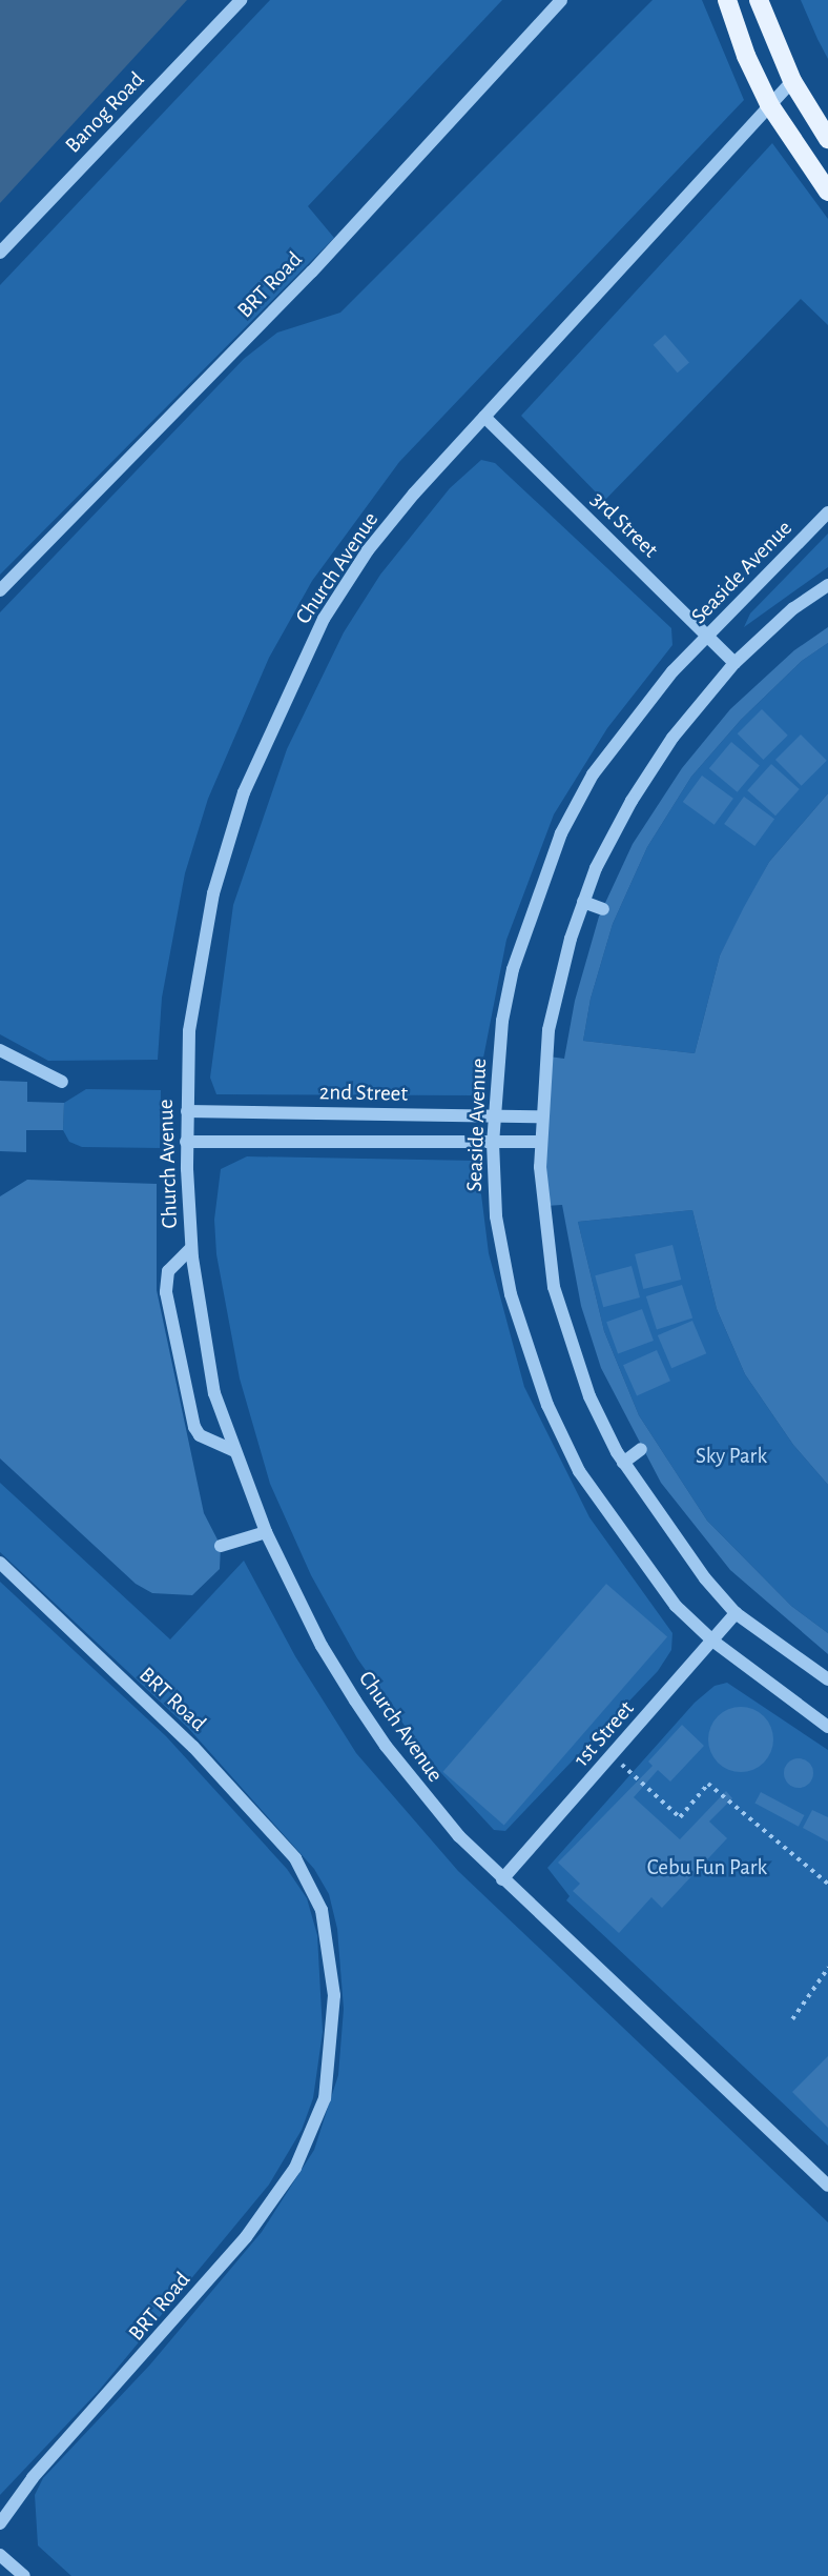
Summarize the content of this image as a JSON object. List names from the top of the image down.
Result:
{
  "streets": {
    "street": [
      "Banog Road",
      "BRT Road",
      "3rd Street",
      "Church Avenue",
      "Seaside Avenue",
      "2nd Street",
      "1st Street"
    ]
  },
  "crossings": [
    ["3rd Street", "Church Avenue"],
    ["3rd Street", "Seaside Avenue"],
    ["Church Avenue", "2nd Street"],
    ["Church Avenue", "1st Street"],
    ["Seaside Avenue", "2nd Street"],
    ["Seaside Avenue", "1st Street"]
  ],
  "parks": ["Sky Park", "Cebu Fun Park"]
}
